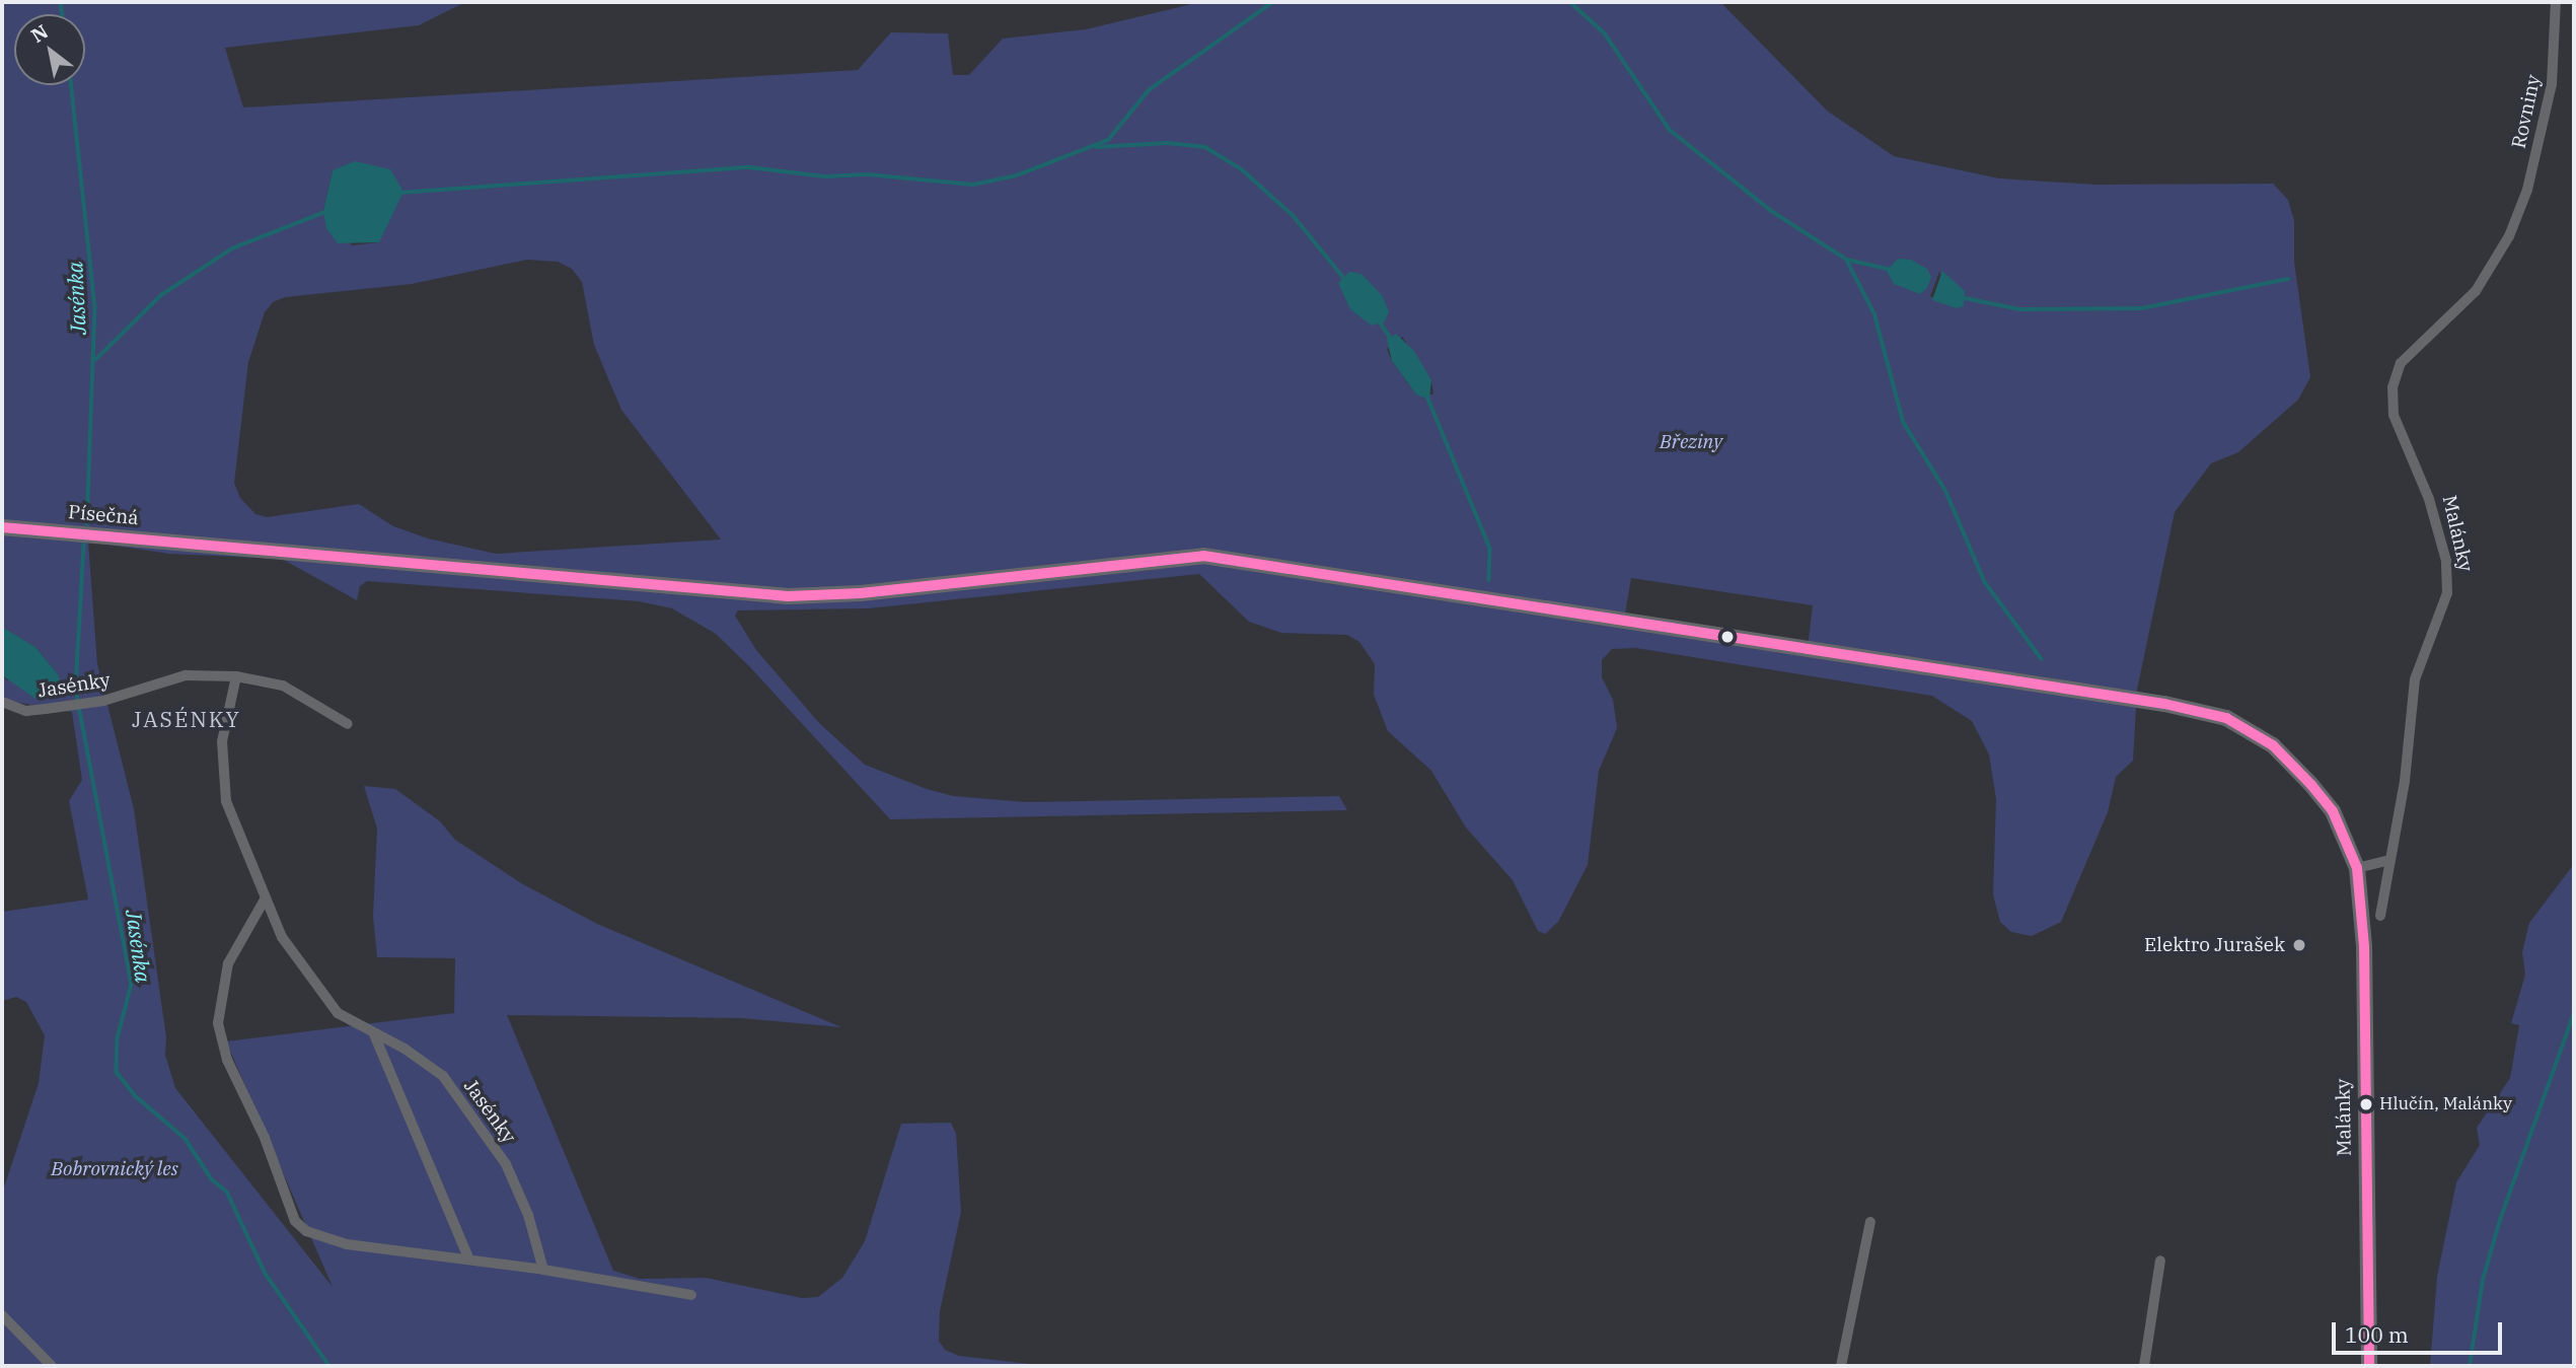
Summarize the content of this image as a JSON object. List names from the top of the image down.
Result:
{
  "streets": {
    "street": [
      "Rovniny",
      "Písečná",
      "Malánky",
      "Jasénky"
    ]
  },
  "crossings": [
    ["Rovniny", "Malánky"],
    ["Písečná", "Malánky"]
  ],
  "districts": ["JASÉNKY"],
  "water": ["Jasénka"],
  "parks": ["Březiny", "Bobrovnický les"],
  "places": ["Elektro Jurašek", "Hlučín, Malánky"],
  "scale_bar": "100 m",
  "north": "top left"
}
